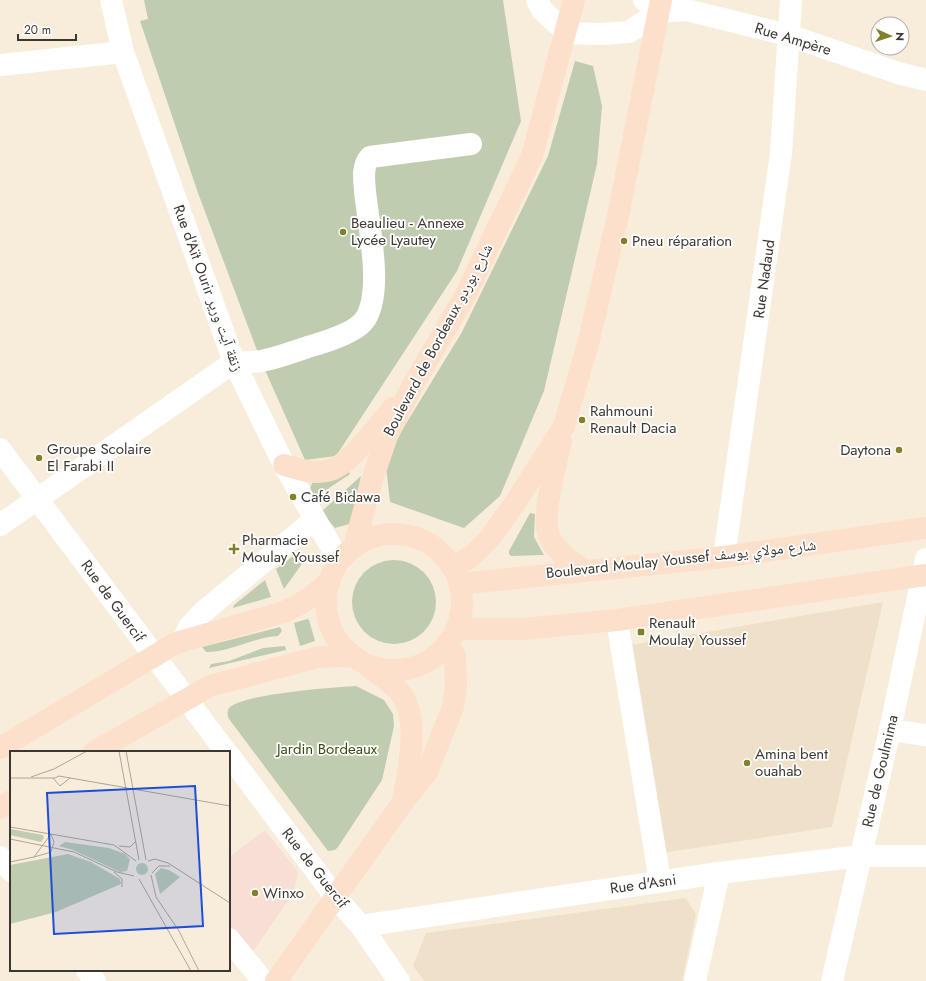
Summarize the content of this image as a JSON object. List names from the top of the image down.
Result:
{
  "streets": {
    "main road": ["Boulevard de Bordeaux شارع بوردو", "Boulevard Moulay Youssef شارع مولاي يوسف"],
    "street": [
      "Rue Ampère",
      "Rue Nadaud",
      "Rue d'Aït Ourir زنقة آيت ورير",
      "Rue de Guercif",
      "Rue de Goulmima",
      "Rue d'Asni"
    ]
  },
  "crossings": [
    ["Rue Ampère", "Rue Nadaud"],
    ["Rue Nadaud", "Boulevard Moulay Youssef شارع مولاي يوسف"],
    ["Rue d'Aït Ourir زنقة آيت ورير", "Boulevard de Bordeaux شارع بوردو"],
    ["Rue d'Aït Ourir زنقة آيت ورير", "Boulevard Moulay Youssef شارع مولاي يوسف"],
    ["Boulevard de Bordeaux شارع بوردو", "Boulevard Moulay Youssef شارع مولاي يوسف"],
    ["Rue de Guercif", "Rue d'Asni"],
    ["Rue de Goulmima", "Rue d'Asni"]
  ],
  "parks": ["Jardin Bordeaux"],
  "places": {
    "other": [
      "Beaulieu - Annexe Lycée Lyautey",
      "Pneu réparation",
      "Rahmouni Renault Dacia",
      "Daytona",
      "Groupe Scolaire El Farabi II",
      "Café Bidawa",
      "Amina bent ouahab",
      "Winxo"
    ],
    "health": ["Pharmacie Moulay Youssef"],
    "transit": ["Renault Moulay Youssef"]
  },
  "scale_bar": "20 m",
  "north": "right"
}
